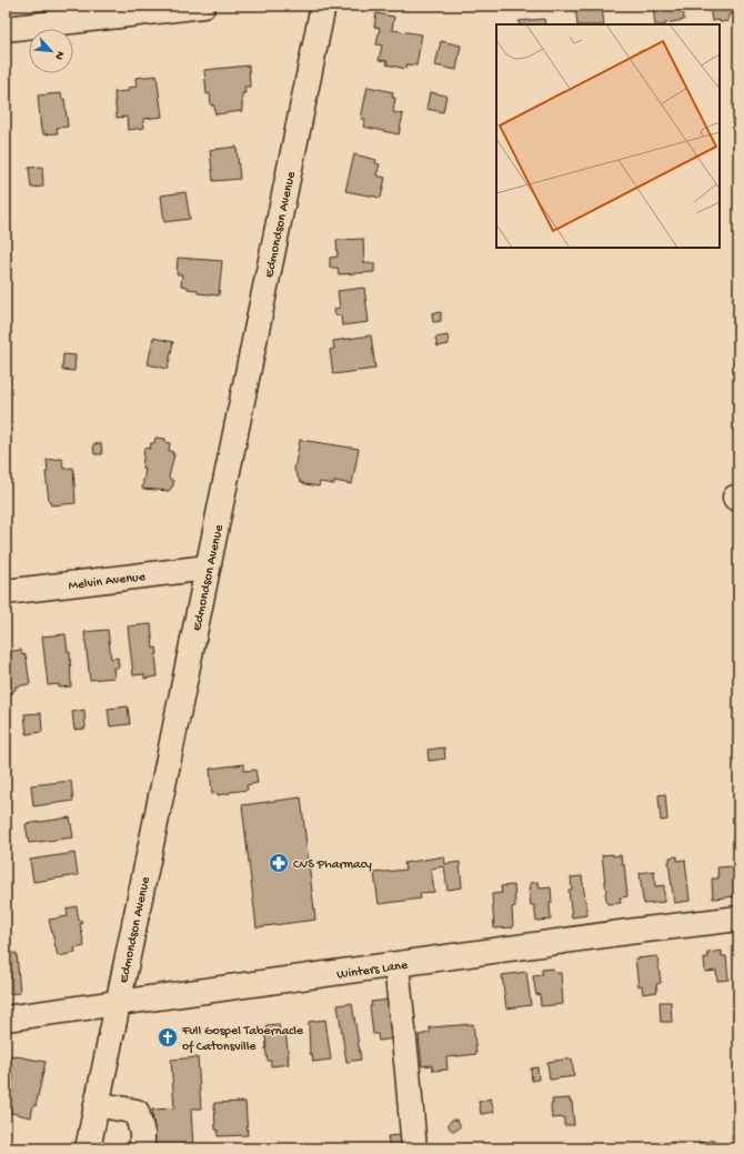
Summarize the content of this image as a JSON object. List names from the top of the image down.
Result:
{
  "streets": {
    "main road": ["Edmondson Avenue", "Melvin Avenue", "Winters Lane"]
  },
  "crossings": [
    ["Edmondson Avenue", "Melvin Avenue"],
    ["Edmondson Avenue", "Winters Lane"]
  ],
  "places": {
    "pharmacy": ["CVS Pharmacy"],
    "church": ["Full Gospel Tabernacle of Catonsville"]
  },
  "north": "bottom right"
}
